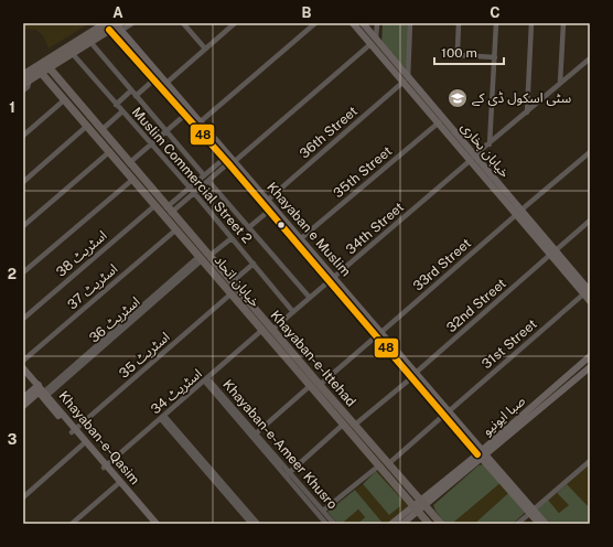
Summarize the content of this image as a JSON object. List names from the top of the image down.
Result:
{
  "streets": {
    "main road": ["خیابان اتحاد", "Khayaban-e-Ittehad"],
    "street": [
      "36th Street",
      "خیابان بخاری",
      "35th Street",
      "Muslim Commercial Street 2",
      "34th Street",
      "Khayaban e Muslim",
      "اسٹریٹ 38",
      "33rd Street",
      "اسٹریٹ 37",
      "32nd Street",
      "اسٹریٹ 36",
      "31st Street",
      "اسٹریٹ 35",
      "اسٹریٹ 34",
      "صبا ایونیو",
      "Khayaban-e-Qasim",
      "Khayaban-e-Ameer Khusro"
    ]
  },
  "crossings": [
    ["36th Street", "خیابان بخاری"],
    ["36th Street", "Khayaban e Muslim"],
    ["خیابان بخاری", "35th Street"],
    ["خیابان بخاری", "34th Street"],
    ["خیابان بخاری", "33rd Street"],
    ["خیابان بخاری", "32nd Street"],
    ["خیابان بخاری", "31st Street"],
    ["35th Street", "Khayaban e Muslim"],
    ["Muslim Commercial Street 2", "34th Street"],
    ["Muslim Commercial Street 2", "اسٹریٹ 36"],
    ["34th Street", "Khayaban e Muslim"],
    ["34th Street", "Khayaban-e-Ittehad"],
    ["Khayaban e Muslim", "33rd Street"],
    ["Khayaban e Muslim", "32nd Street"],
    ["Khayaban e Muslim", "31st Street"],
    ["Khayaban e Muslim", "صبا ایونیو"],
    ["اسٹریٹ 38", "خیابان اتحاد"],
    ["33rd Street", "Khayaban-e-Ittehad"],
    ["خیابان اتحاد", "اسٹریٹ 37"],
    ["خیابان اتحاد", "اسٹریٹ 36"],
    ["خیابان اتحاد", "اسٹریٹ 35"],
    ["خیابان اتحاد", "Khayaban-e-Ittehad"],
    ["خیابان اتحاد", "اسٹریٹ 34"],
    ["خیابان اتحاد", "صبا ایونیو"],
    ["32nd Street", "Khayaban-e-Ittehad"],
    ["اسٹریٹ 36", "Khayaban-e-Ittehad"],
    ["اسٹریٹ 36", "Khayaban-e-Qasim"],
    ["31st Street", "Khayaban-e-Ittehad"],
    ["اسٹریٹ 35", "Khayaban-e-Qasim"],
    ["Khayaban-e-Ittehad", "صبا ایونیو"],
    ["اسٹریٹ 34", "Khayaban-e-Qasim"],
    ["اسٹریٹ 34", "Khayaban-e-Ameer Khusro"]
  ],
  "places": {
    "school or university": ["سٹی اسکول ڈی کے"]
  },
  "lines": ["transit line 48"],
  "scale_bar": "100 m",
  "grid": {
    "columns": ["A", "B", "C"],
    "rows": ["1", "2", "3"]
  }
}
